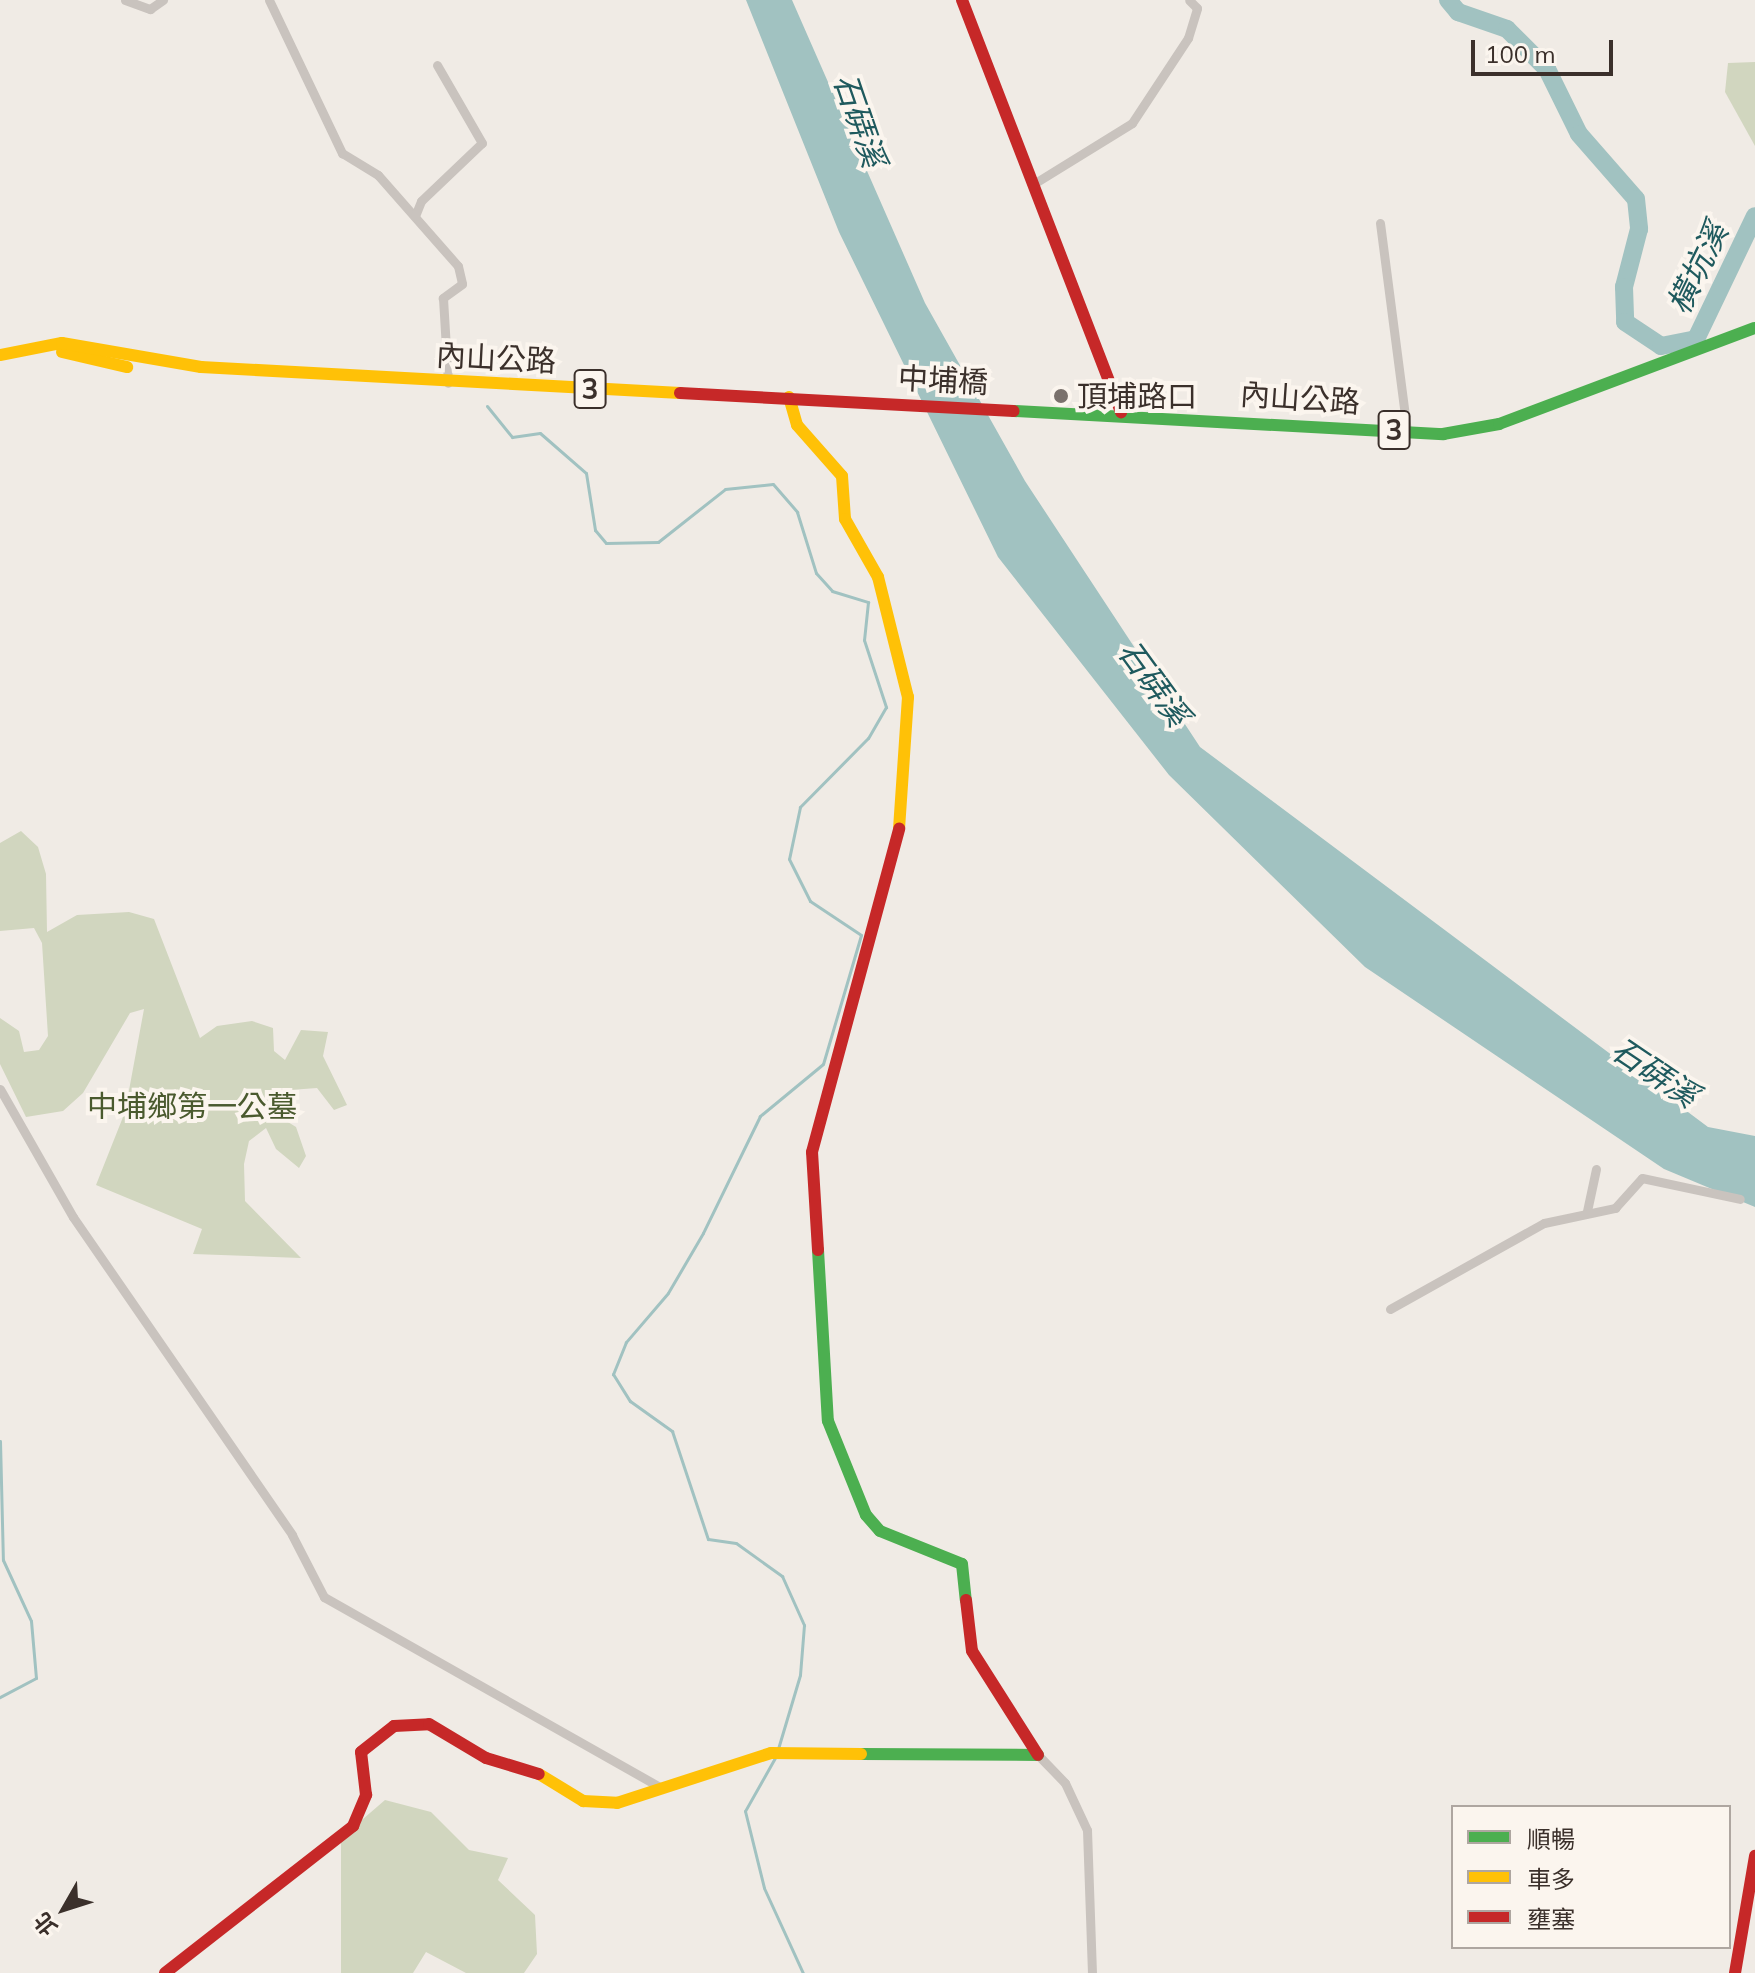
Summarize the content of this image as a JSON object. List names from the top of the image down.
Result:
{
  "streets": {
    "street": ["內山公路", "中埔橋", "3"]
  },
  "crossings": [
    ["內山公路", "中埔橋"]
  ],
  "water": ["石硦溪", "橫坑溪"],
  "parks": ["中埔鄉第一公墓"],
  "places": ["頂埔路口"],
  "legend": ["順暢", "車多", "壅塞"],
  "scale_bar": "100 m",
  "north": "bottom left"
}
